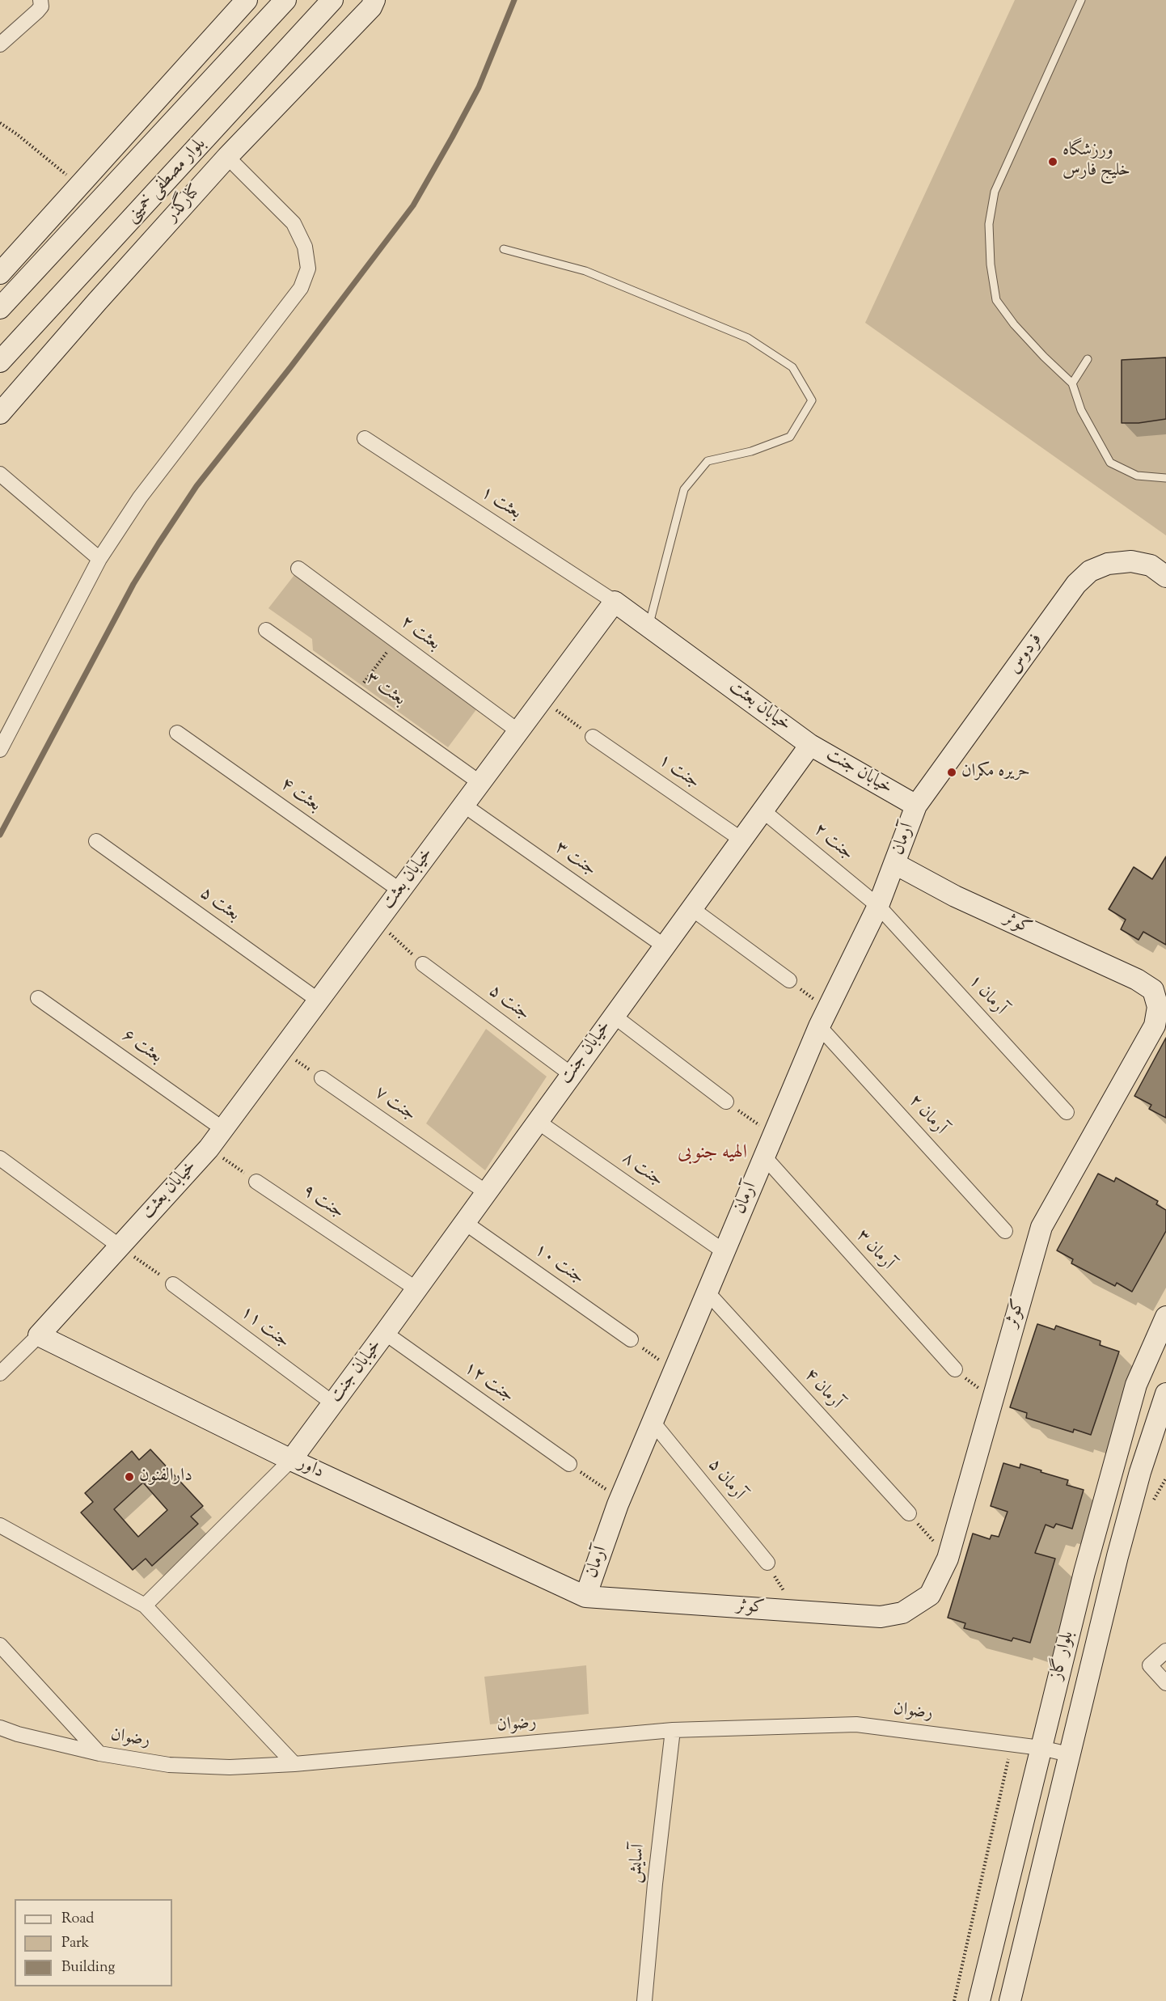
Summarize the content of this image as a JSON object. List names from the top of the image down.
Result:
{
  "streets": {
    "street": [
      "بلوار مصطفی خمینی",
      "کنارگذر",
      "بعثت ۱",
      "بعثت ۲",
      "فردوس",
      "بعثت ۳",
      "خیابان بعثت",
      "جنت ۱",
      "خیابان جنت",
      "بعثت ۴",
      "آرمان",
      "جنت ۲",
      "جنت ۳",
      "بعثت ۵",
      "کوثر",
      "آرمان ۱",
      "جنت ۵",
      "بعثت ۶",
      "جنت ۷",
      "آرمان ۲",
      "جنت ۸",
      "جنت ۹",
      "آرمان ۳",
      "جنت ۱۰",
      "جنت ۱۱",
      "جنت ۱۲",
      "آرمان ۴",
      "داور",
      "آرمان ۵",
      "بلوار گاز",
      "رضوان",
      "آسایش"
    ]
  },
  "crossings": [
    ["بعثت ۱", "خیابان بعثت"],
    ["بعثت ۲", "خیابان بعثت"],
    ["فردوس", "خیابان جنت"],
    ["فردوس", "آرمان"],
    ["بعثت ۳", "خیابان بعثت"],
    ["خیابان بعثت", "خیابان جنت"],
    ["خیابان بعثت", "بعثت ۴"],
    ["خیابان بعثت", "جنت ۳"],
    ["خیابان بعثت", "بعثت ۵"],
    ["خیابان بعثت", "بعثت ۶"],
    ["خیابان بعثت", "داور"],
    ["جنت ۱", "خیابان جنت"],
    ["خیابان جنت", "آرمان"],
    ["خیابان جنت", "جنت ۲"],
    ["خیابان جنت", "جنت ۳"],
    ["خیابان جنت", "جنت ۵"],
    ["خیابان جنت", "جنت ۷"],
    ["خیابان جنت", "جنت ۸"],
    ["خیابان جنت", "جنت ۹"],
    ["خیابان جنت", "جنت ۱۰"],
    ["خیابان جنت", "جنت ۱۱"],
    ["خیابان جنت", "جنت ۱۲"],
    ["خیابان جنت", "داور"],
    ["آرمان", "جنت ۲"],
    ["آرمان", "کوثر"],
    ["آرمان", "آرمان ۱"],
    ["آرمان", "آرمان ۲"],
    ["آرمان", "جنت ۸"],
    ["آرمان", "آرمان ۳"],
    ["آرمان", "آرمان ۴"],
    ["آرمان", "داور"],
    ["آرمان", "آرمان ۵"],
    ["جنت ۲", "آرمان ۱"],
    ["کوثر", "داور"],
    ["بلوار گاز", "رضوان"],
    ["رضوان", "آسایش"]
  ],
  "districts": ["الهیه جنوبی"],
  "places": ["ورزشگاه خلیج فارس", "حریره مکران", "دارالفنون"],
  "legend": ["Road", "Park", "Building"]
}
